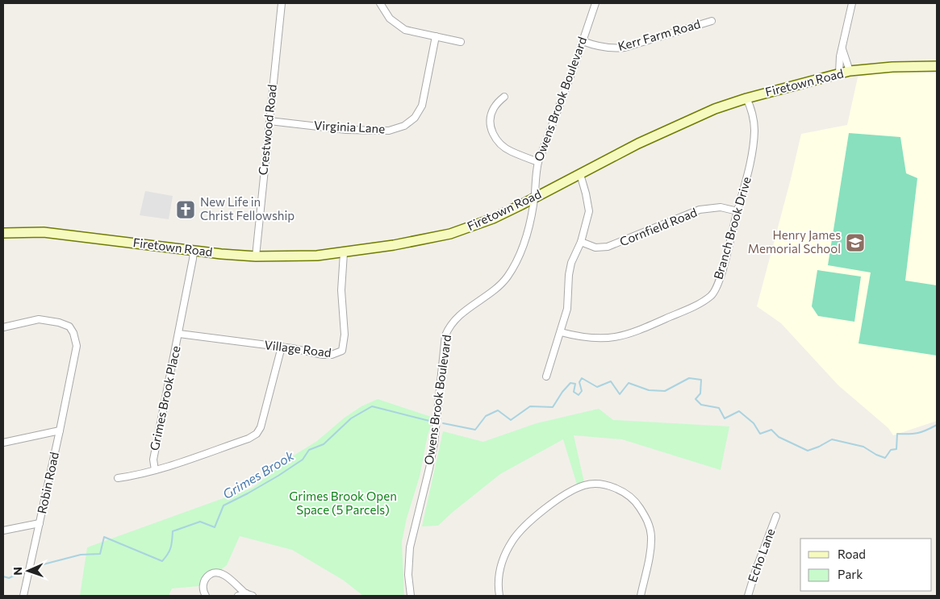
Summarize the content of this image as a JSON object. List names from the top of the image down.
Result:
{
  "streets": {
    "street": [
      "Kerr Farm Road",
      "Firetown Road",
      "Owens Brook Boulevard",
      "Virginia Lane",
      "Crestwood Road",
      "Cornfield Road",
      "Branch Brook Drive",
      "Village Road",
      "Grimes Brook Place",
      "Robin Road",
      "Echo Lane"
    ]
  },
  "crossings": [
    ["Kerr Farm Road", "Owens Brook Boulevard"],
    ["Firetown Road", "Owens Brook Boulevard"],
    ["Firetown Road", "Crestwood Road"],
    ["Firetown Road", "Branch Brook Drive"],
    ["Firetown Road", "Village Road"],
    ["Firetown Road", "Grimes Brook Place"],
    ["Virginia Lane", "Crestwood Road"],
    ["Cornfield Road", "Branch Brook Drive"],
    ["Village Road", "Grimes Brook Place"]
  ],
  "water": ["Grimes Brook"],
  "parks": ["Grimes Brook Open Space (5 Parcels)"],
  "places": {
    "church": ["New Life in Christ Fellowship"],
    "school or university": ["Henry James Memorial School"]
  },
  "legend": ["Road", "Park"],
  "north": "left"
}
